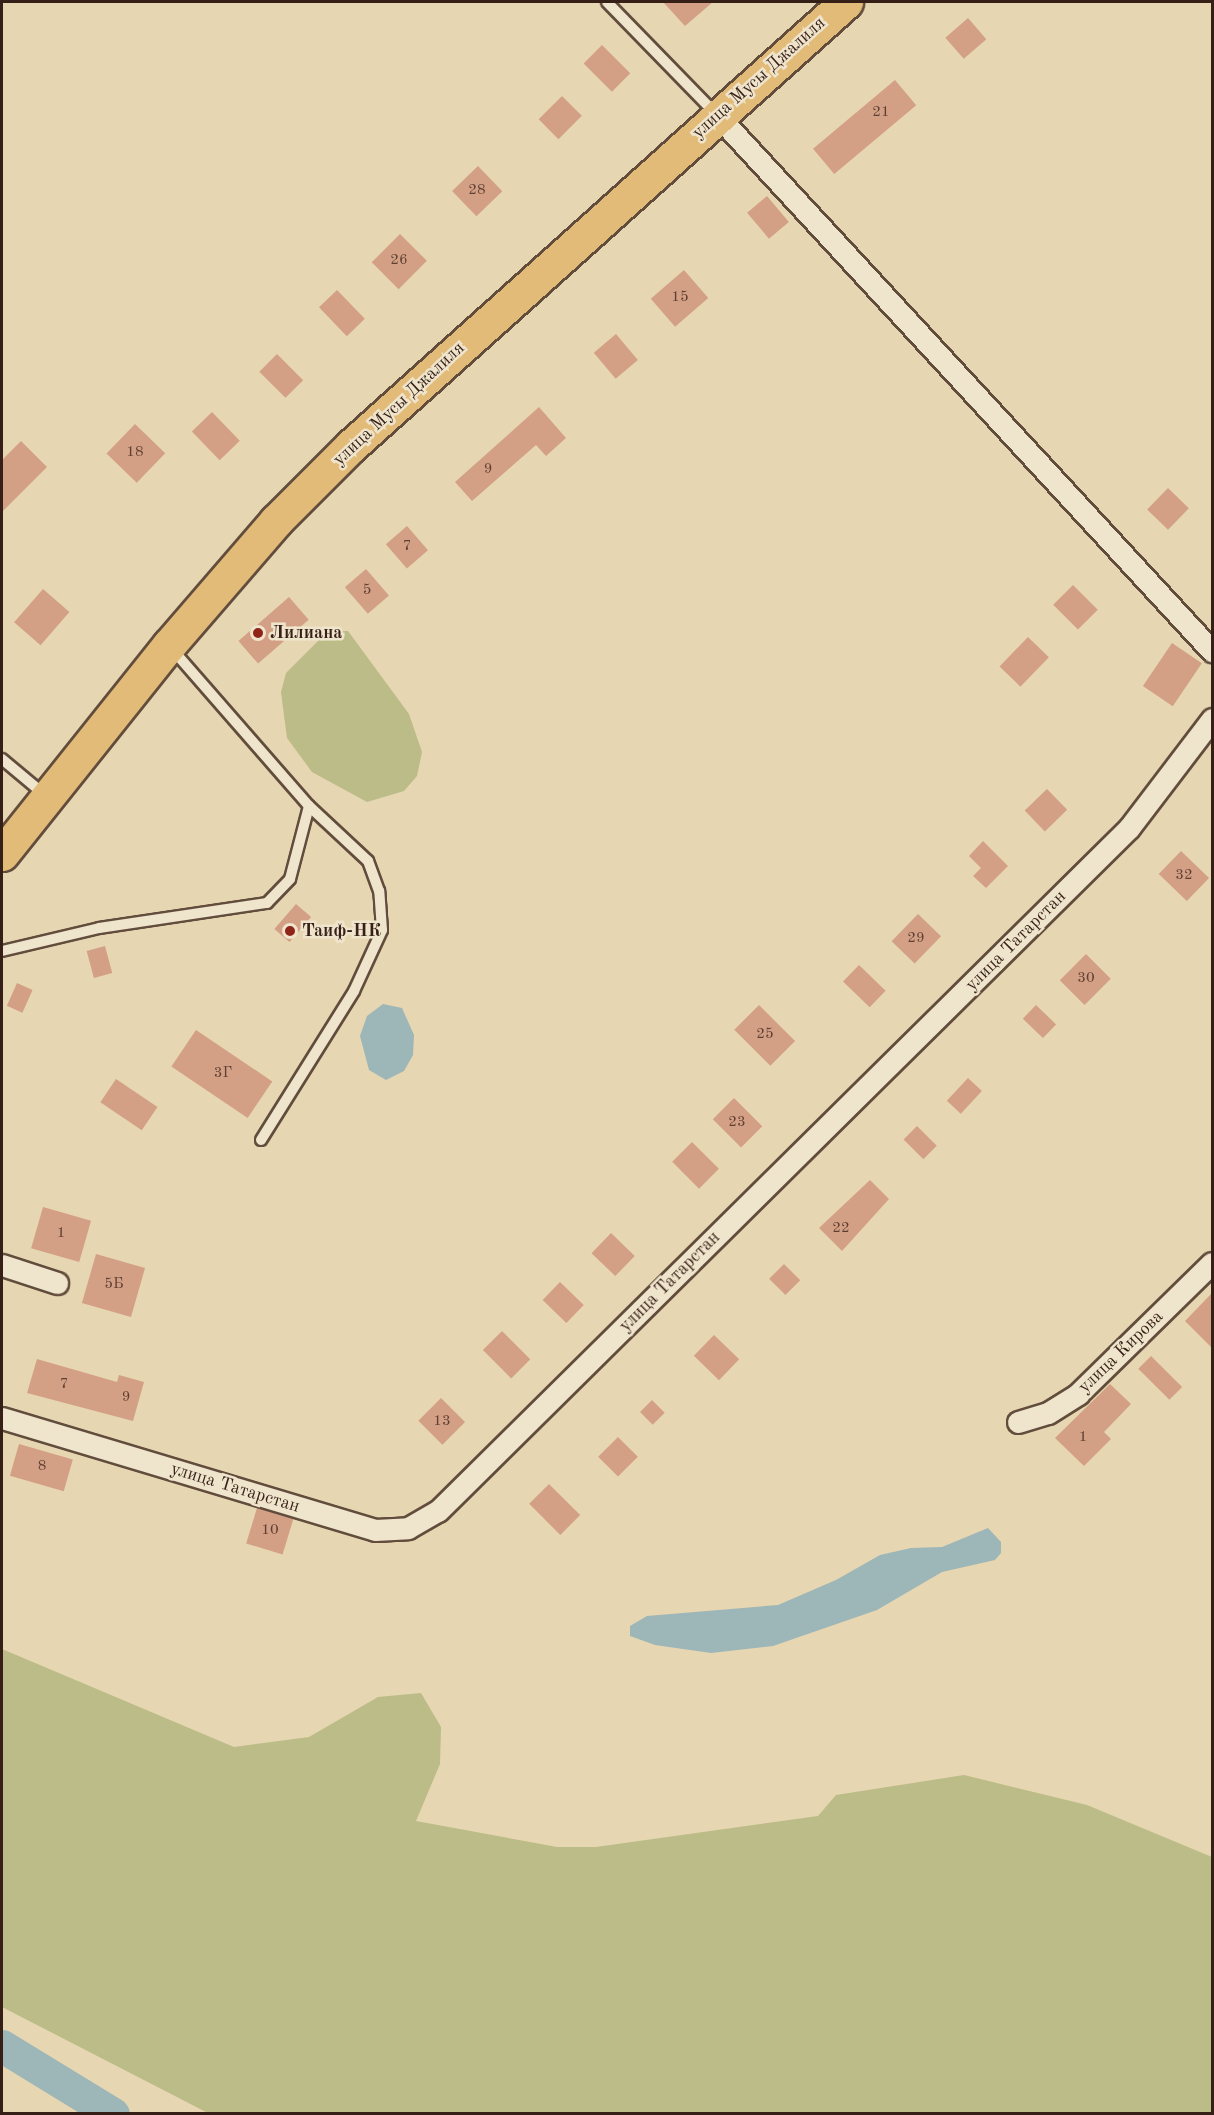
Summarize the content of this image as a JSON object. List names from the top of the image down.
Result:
{
  "streets": {
    "highway": ["улица Мусы Джалиля"],
    "street": ["улица Татарстан", "улица Кирова"]
  },
  "places": ["Лилиана", "Таиф-НК"],
  "house_numbers": [
    "21",
    "28",
    "26",
    "15",
    "18",
    "9",
    "7",
    "5",
    "32",
    "29",
    "30",
    "25",
    "3Г",
    "23",
    "22",
    "1",
    "5Б",
    "7",
    "9",
    "13",
    "1",
    "8",
    "10"
  ]
}
